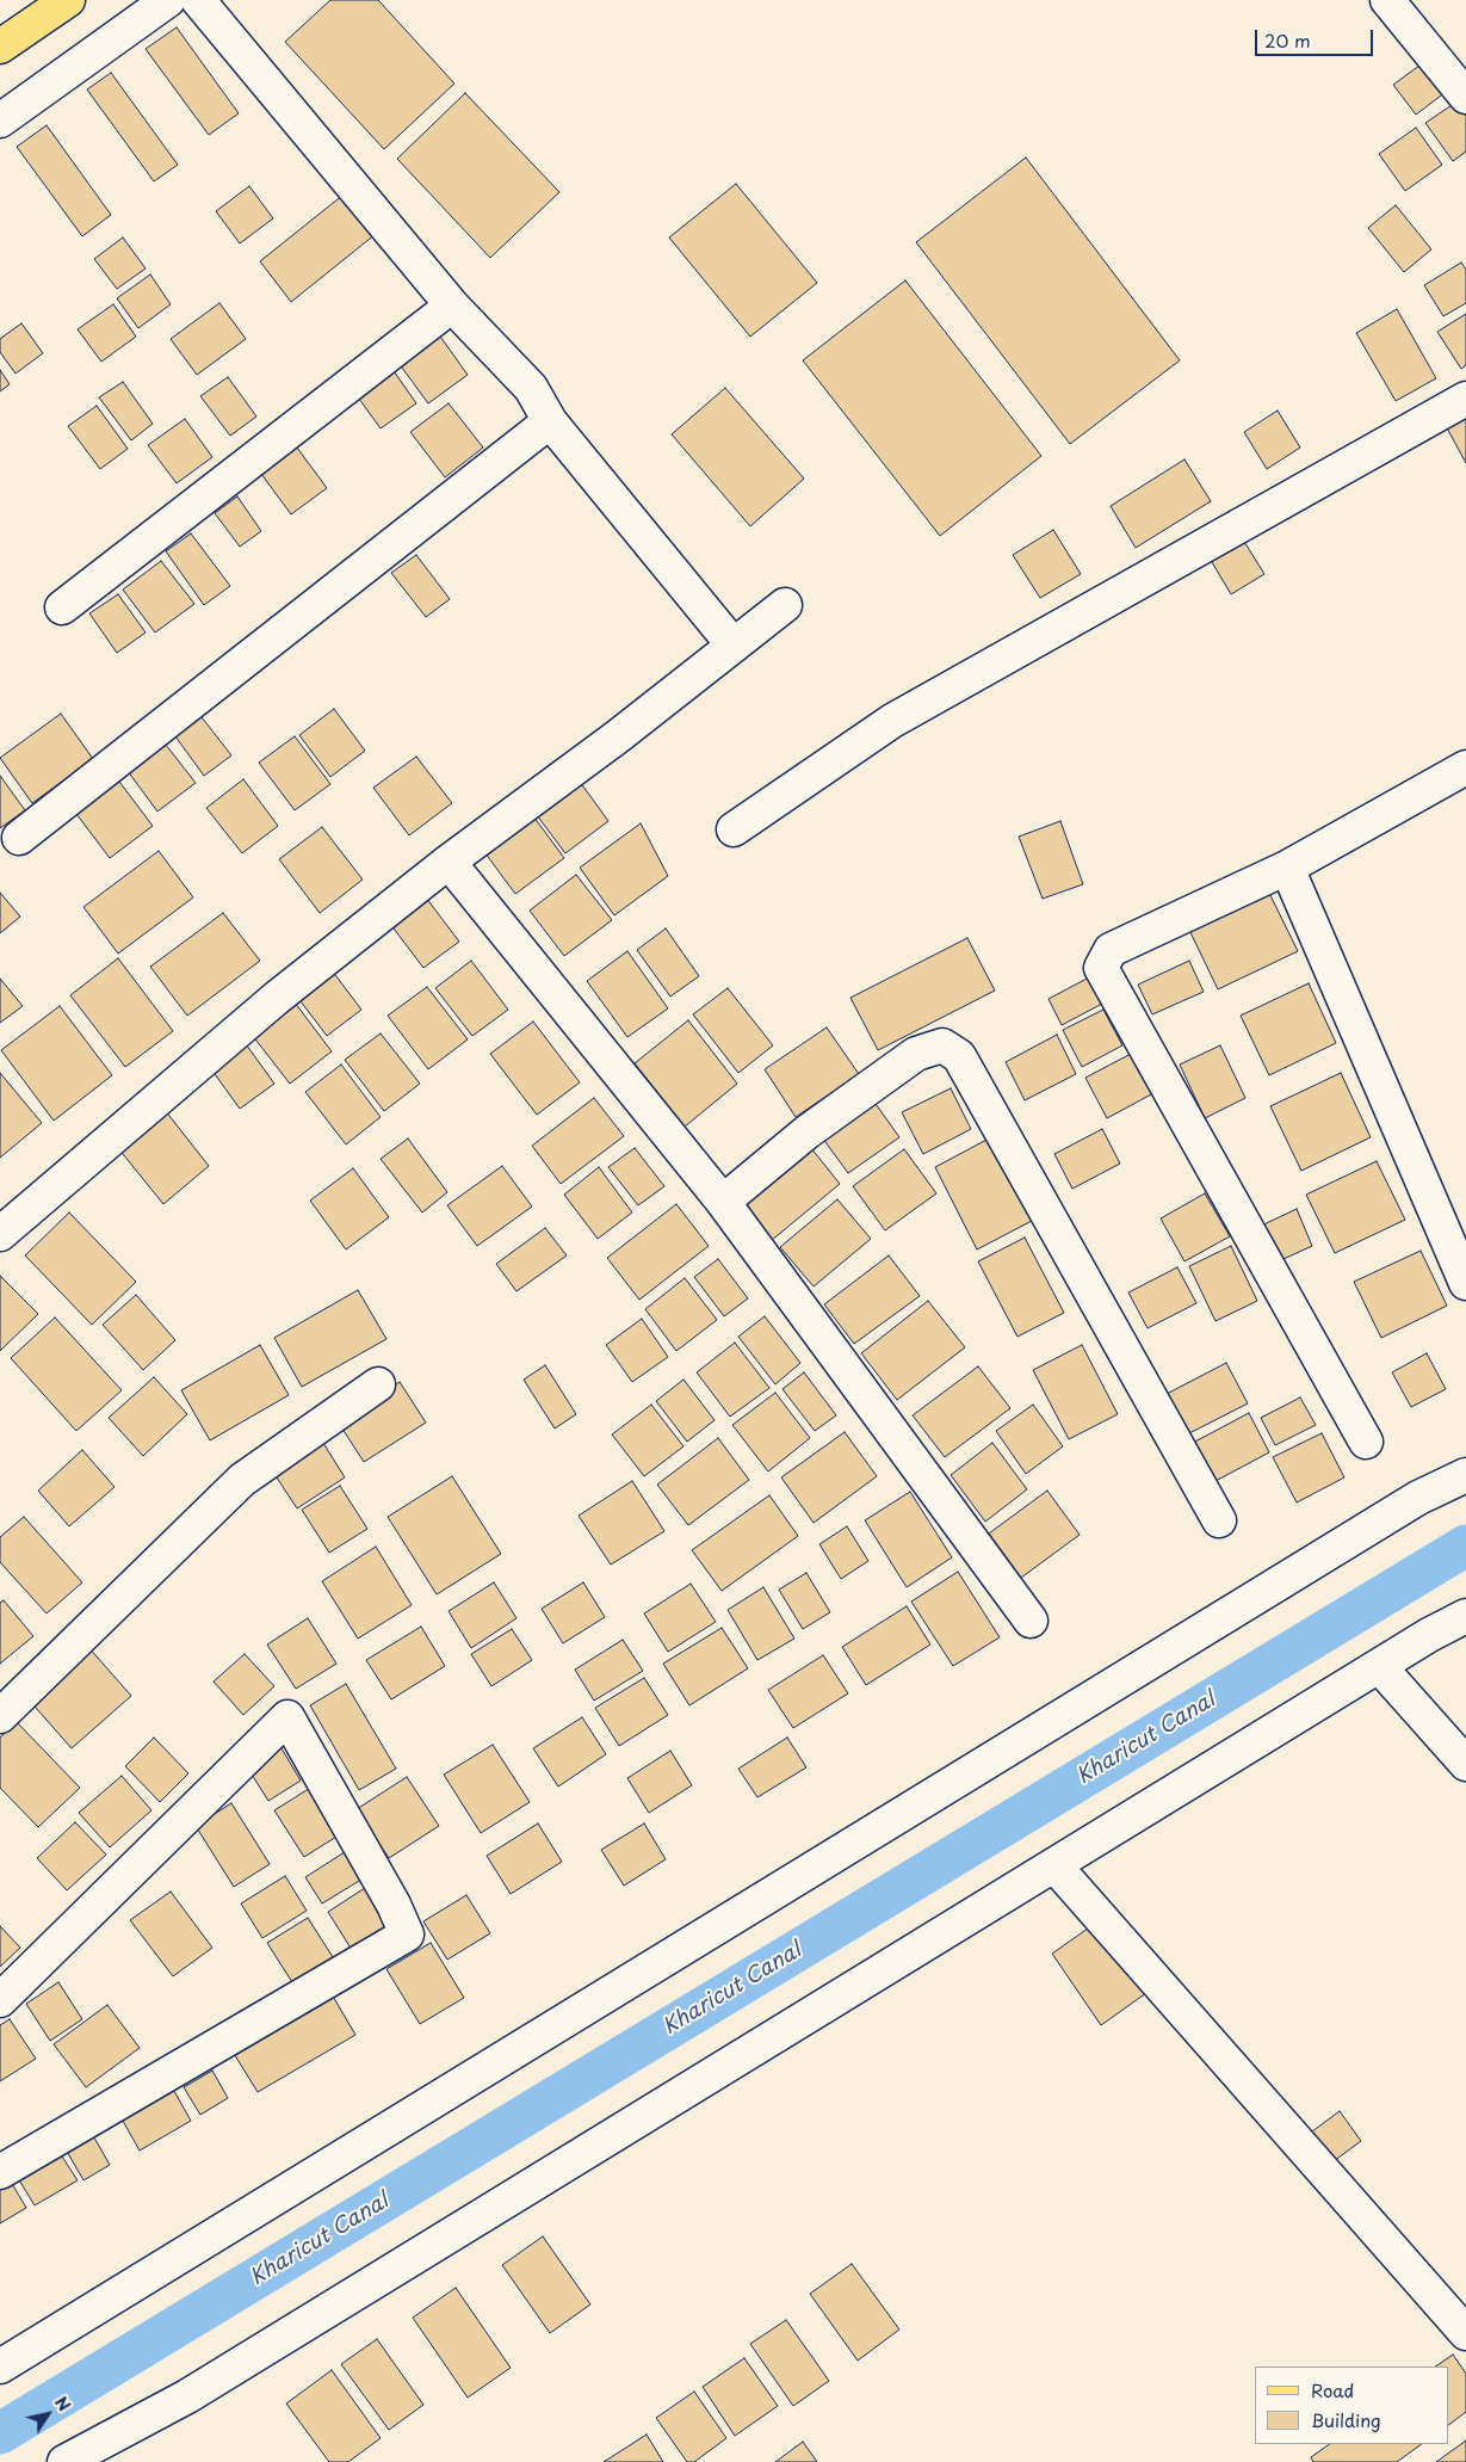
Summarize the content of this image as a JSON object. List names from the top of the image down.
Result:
{
  "water": ["Kharicut Canal"],
  "legend": ["Road", "Building"],
  "scale_bar": "20 m",
  "north": "top right"
}
